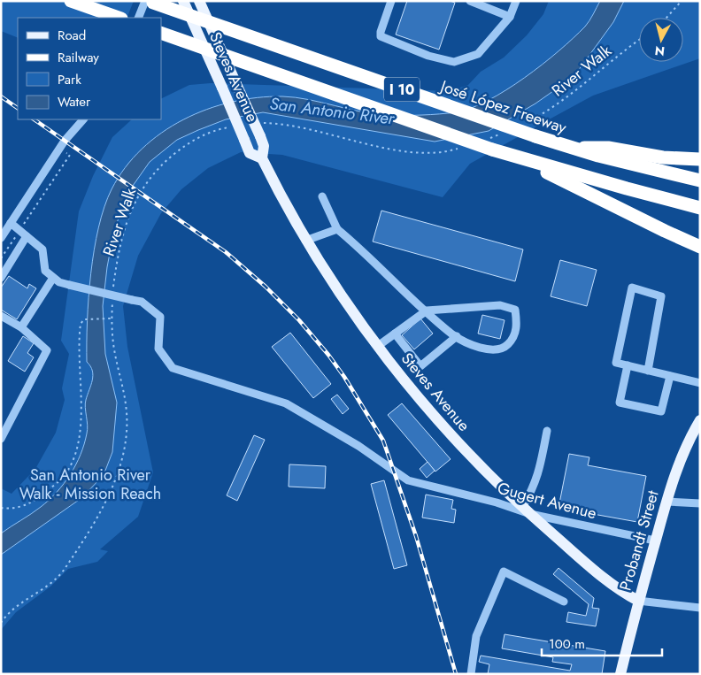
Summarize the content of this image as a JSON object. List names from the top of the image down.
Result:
{
  "streets": {
    "highway": ["I 10", "José López Freeway"],
    "main road": ["Steves Avenue", "Probandt Street"],
    "street": ["Gugert Avenue"],
    "path": ["River Walk"]
  },
  "crossings": [
    ["Steves Avenue", "Gugert Avenue"],
    ["Steves Avenue", "Probandt Street"],
    ["Gugert Avenue", "Probandt Street"]
  ],
  "water": ["San Antonio River"],
  "parks": ["San Antonio River Walk - Mission Reach"],
  "legend": [
    "Road",
    "Railway",
    "Park",
    "Water"
  ],
  "scale_bar": "100 m",
  "north": "bottom"
}
